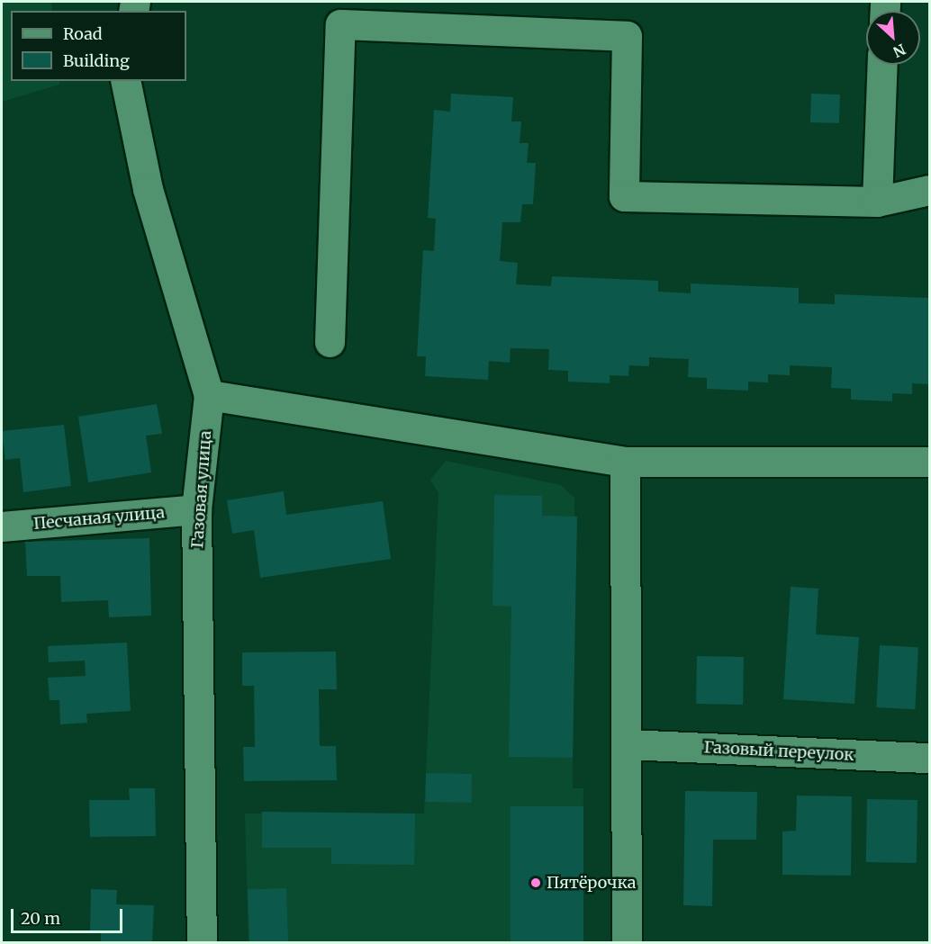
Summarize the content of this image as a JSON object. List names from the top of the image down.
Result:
{
  "streets": {
    "street": ["Газовая улица", "Песчаная улица", "Газовый переулок"]
  },
  "crossings": [
    ["Газовая улица", "Песчаная улица"]
  ],
  "places": ["Пятёрочка"],
  "legend": ["Road", "Building"],
  "scale_bar": "20 m",
  "north": "bottom right"
}
